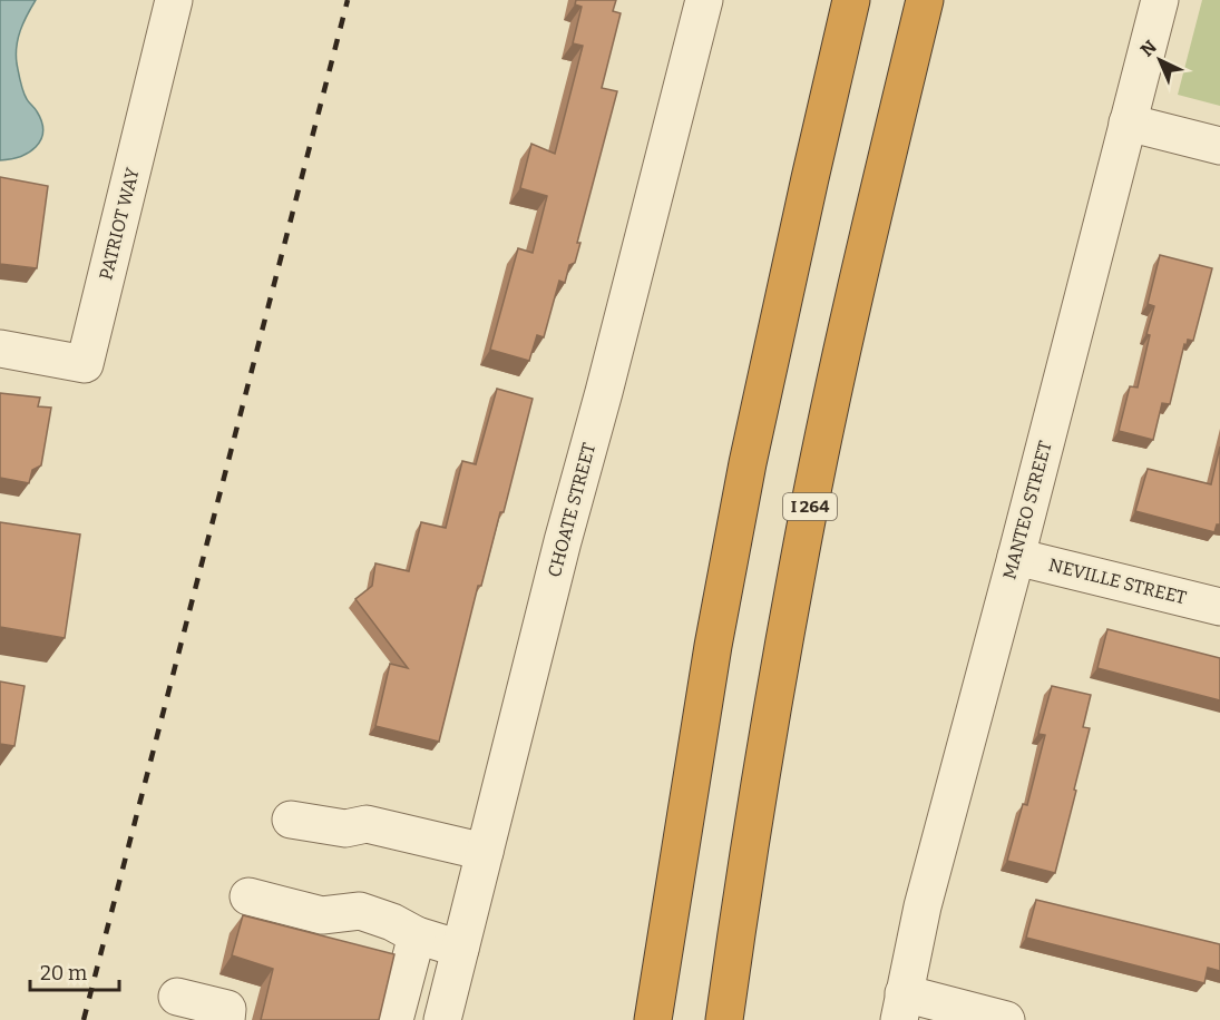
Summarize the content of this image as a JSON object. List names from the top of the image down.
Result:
{
  "streets": {
    "highway": ["I 264"],
    "street": [
      "PATRIOT WAY",
      "CHOATE STREET",
      "MANTEO STREET",
      "NEVILLE STREET"
    ]
  },
  "crossings": [
    ["MANTEO STREET", "NEVILLE STREET"]
  ],
  "scale_bar": "20 m",
  "north": "top left"
}
